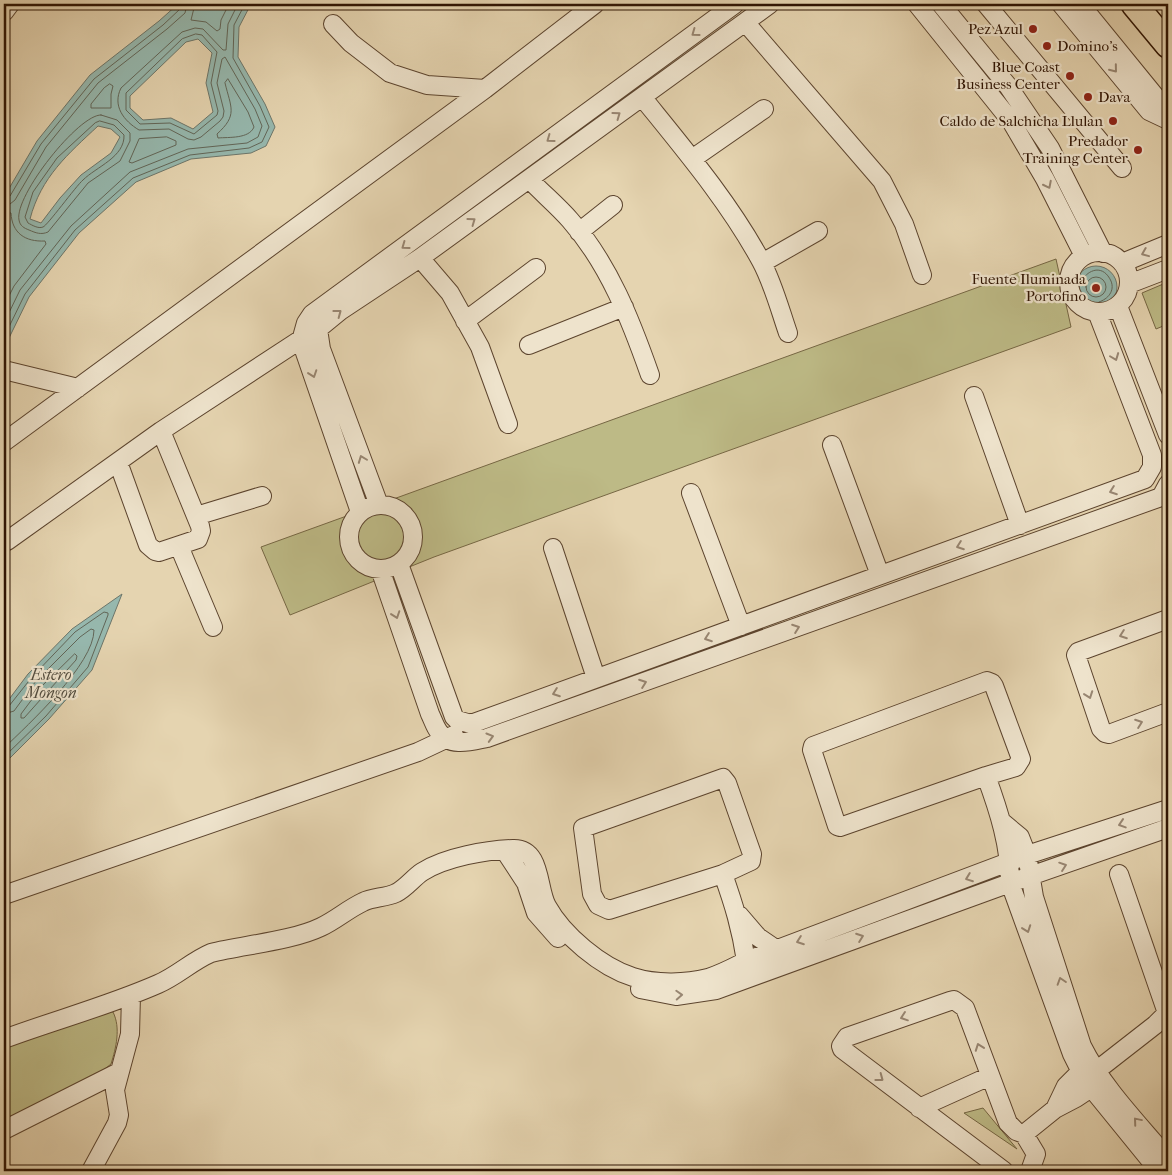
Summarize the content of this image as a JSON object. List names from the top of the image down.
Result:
{
  "water": ["Estero Mongon"],
  "places": [
    "Pez Azul",
    "Domino's",
    "Blue Coast Business Center",
    "Dava",
    "Caldo de Salchicha Llulan",
    "Predador Training Center",
    "Fuente Iluminada Portofino"
  ]
}
